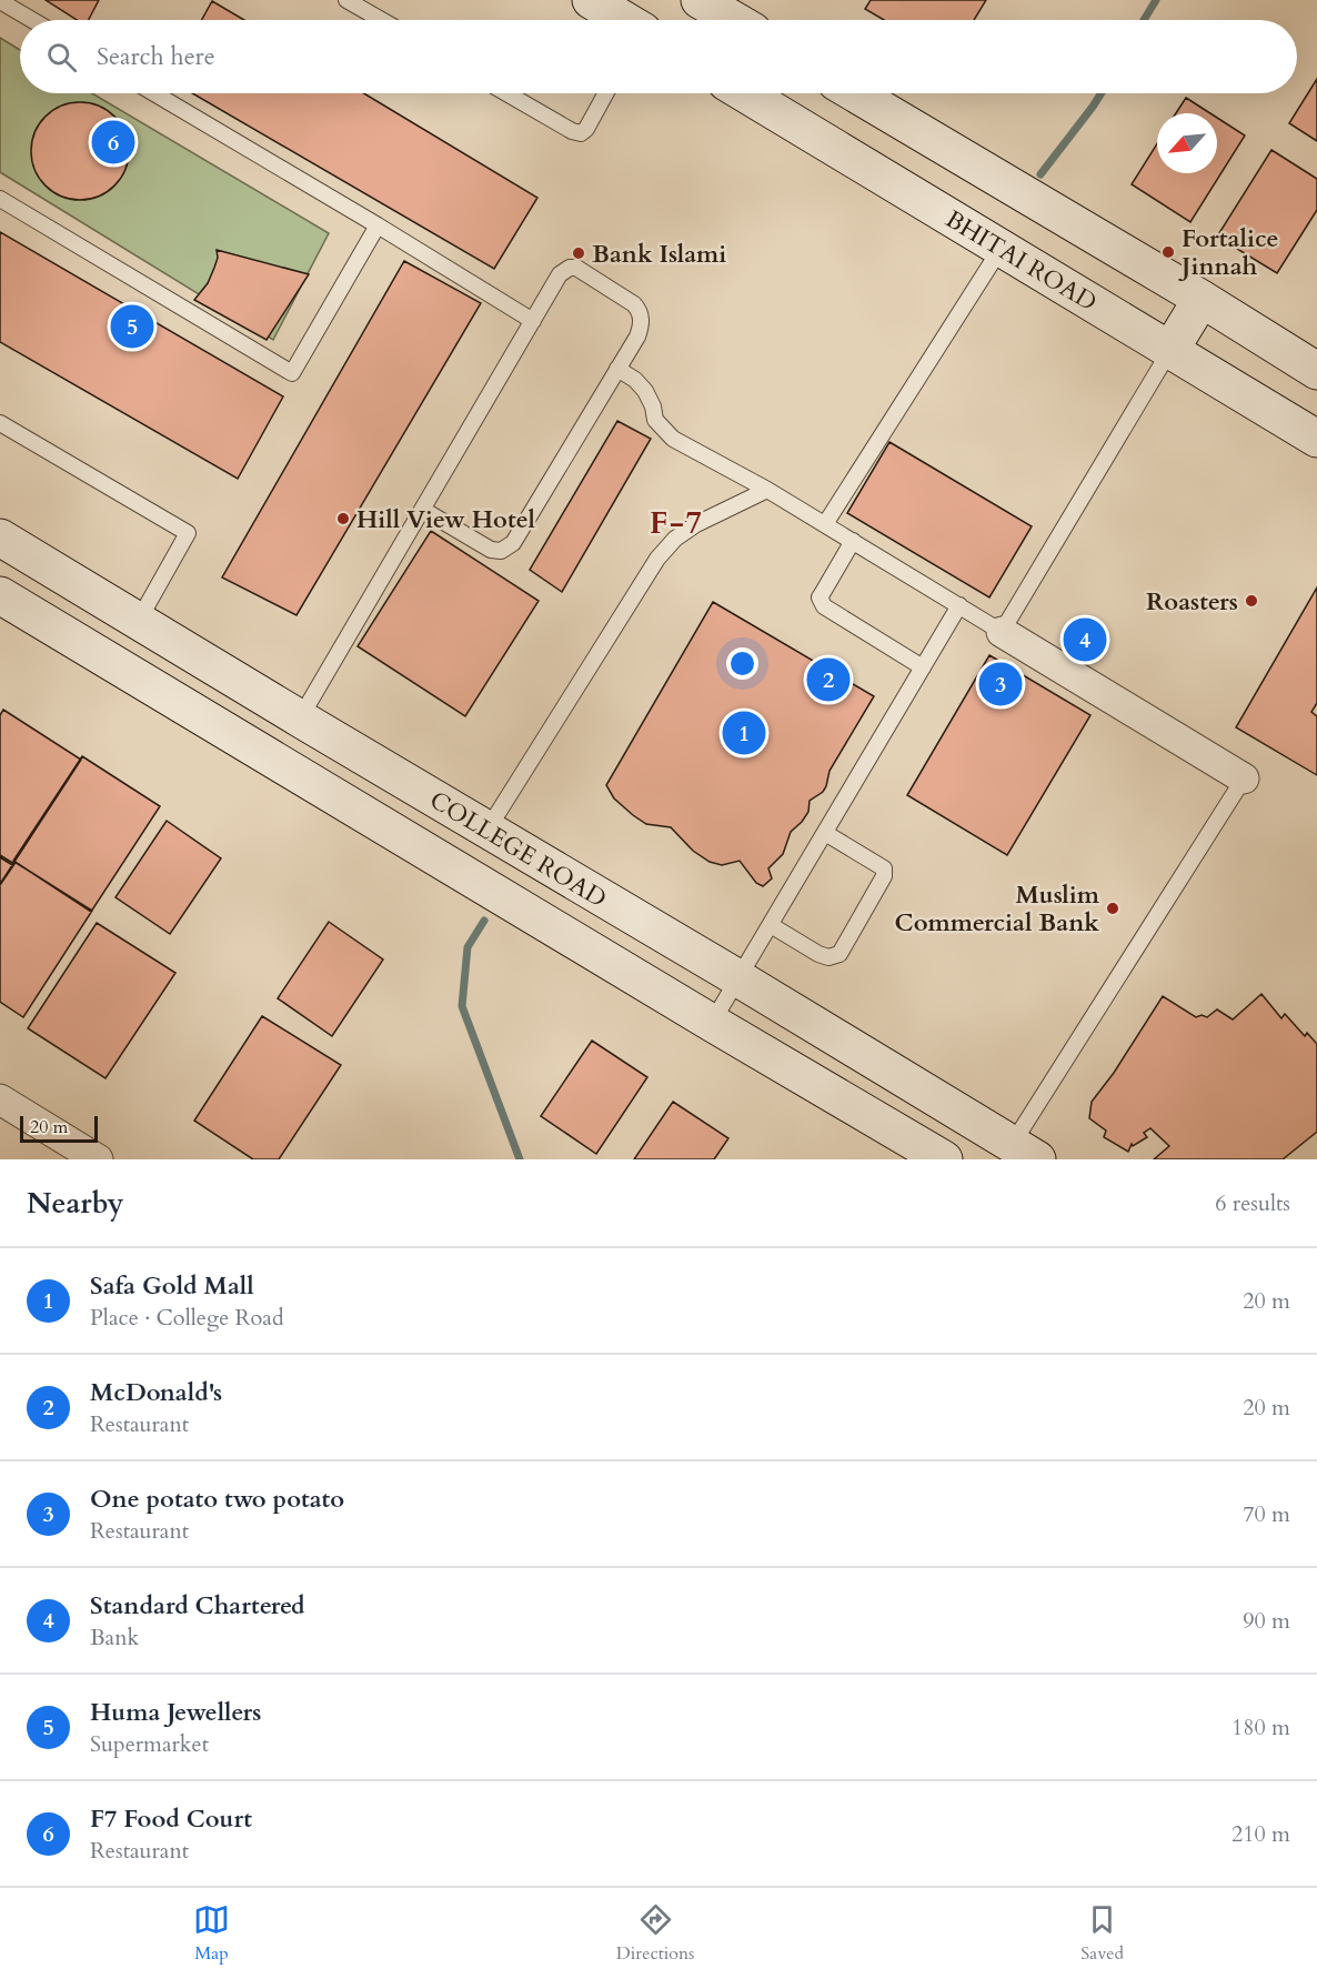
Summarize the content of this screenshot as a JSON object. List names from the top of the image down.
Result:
{
  "streets": {
    "street": ["BHITAI ROAD", "COLLEGE ROAD"]
  },
  "districts": ["F-7"],
  "places": [
    "Fortalice Jinnah",
    "Bank Islami",
    "Hill View Hotel",
    "Roasters",
    "Muslim Commercial Bank"
  ],
  "scale_bar": "20 m",
  "north": "bottom left",
  "page": {
    "search": "Search here",
    "pins": [
      "6",
      "5",
      "4",
      "2",
      "3",
      "1"
    ],
    "scale": "20 m",
    "heading": ["Nearby", "6 results"],
    "list": [
      {
        "mark": "1",
        "name": "Safa Gold Mall",
        "note": "Place · College Road",
        "value": "20 m"
      },
      {
        "mark": "2",
        "name": "McDonald's",
        "note": "Restaurant",
        "value": "20 m"
      },
      {
        "mark": "3",
        "name": "One potato two potato",
        "note": "Restaurant",
        "value": "70 m"
      },
      {
        "mark": "4",
        "name": "Standard Chartered",
        "note": "Bank",
        "value": "90 m"
      },
      {
        "mark": "5",
        "name": "Huma Jewellers",
        "note": "Supermarket",
        "value": "180 m"
      },
      {
        "mark": "6",
        "name": "F7 Food Court",
        "note": "Restaurant",
        "value": "210 m"
      }
    ],
    "nav": ["Map", "Directions", "Saved"]
  }
}
